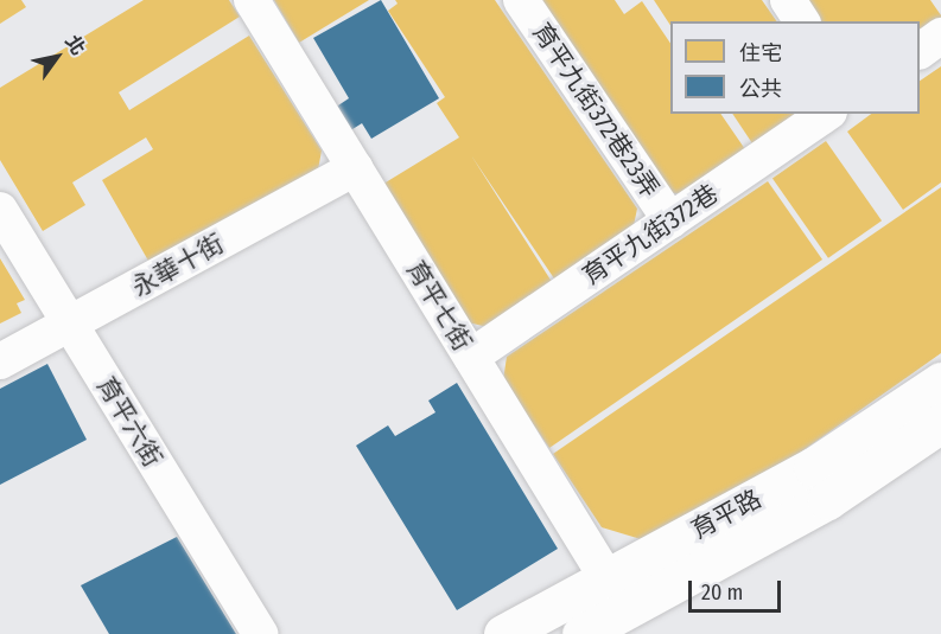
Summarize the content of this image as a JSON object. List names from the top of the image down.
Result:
{
  "streets": {
    "street": [
      "育平九街372巷23弄",
      "育平九街372巷",
      "永華十街",
      "育平七街",
      "育平六街",
      "育平路"
    ]
  },
  "crossings": [
    ["育平九街372巷23弄", "育平九街372巷"],
    ["育平九街372巷", "育平七街"],
    ["永華十街", "育平七街"],
    ["永華十街", "育平六街"],
    ["育平七街", "育平路"]
  ],
  "legend": ["住宅", "公共"],
  "scale_bar": "20 m",
  "north": "top right"
}
